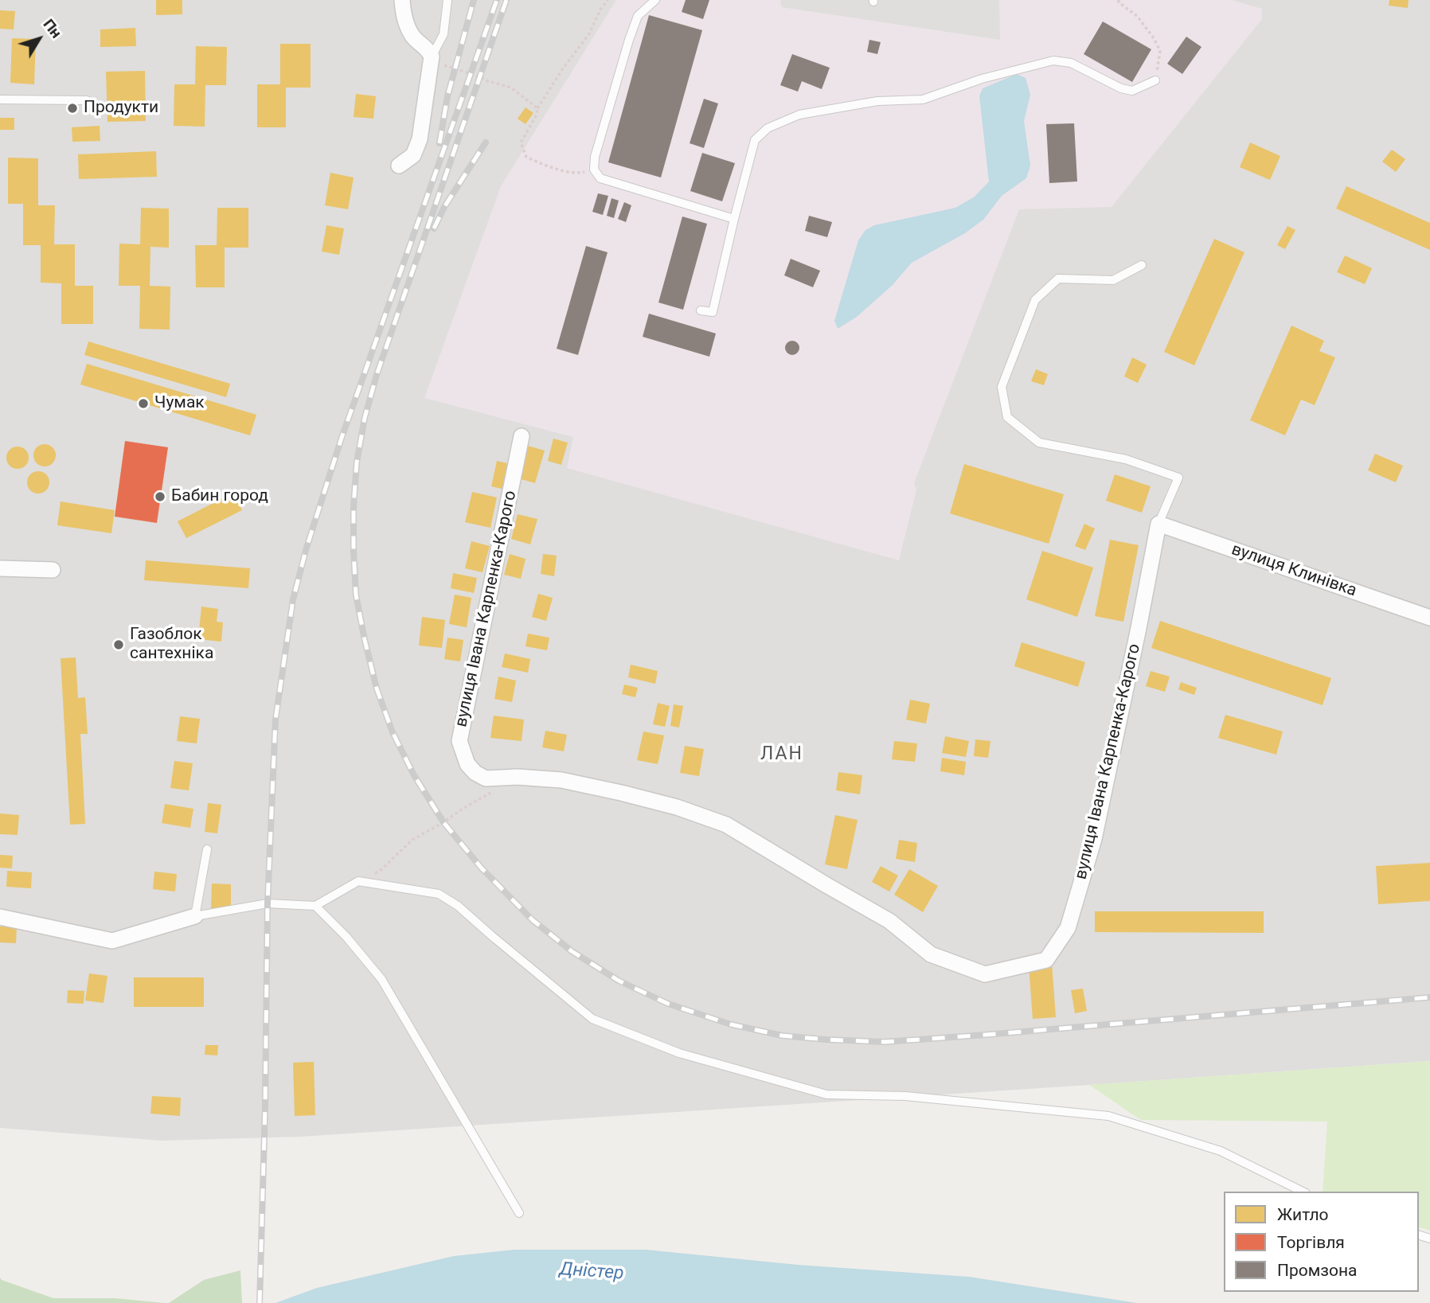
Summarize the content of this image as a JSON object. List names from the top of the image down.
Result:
{
  "streets": {
    "street": ["вулиця Клинівка", "вулиця Івана Карпенка-Карого"]
  },
  "crossings": [
    ["вулиця Клинівка", "вулиця Івана Карпенка-Карого"]
  ],
  "districts": ["ЛАН"],
  "water": ["Дністер"],
  "places": [
    "Продукти",
    "Чумак",
    "Бабин город",
    "Газоблок сантехніка"
  ],
  "legend": ["Житло", "Торгівля", "Промзона"],
  "north": "top right"
}
